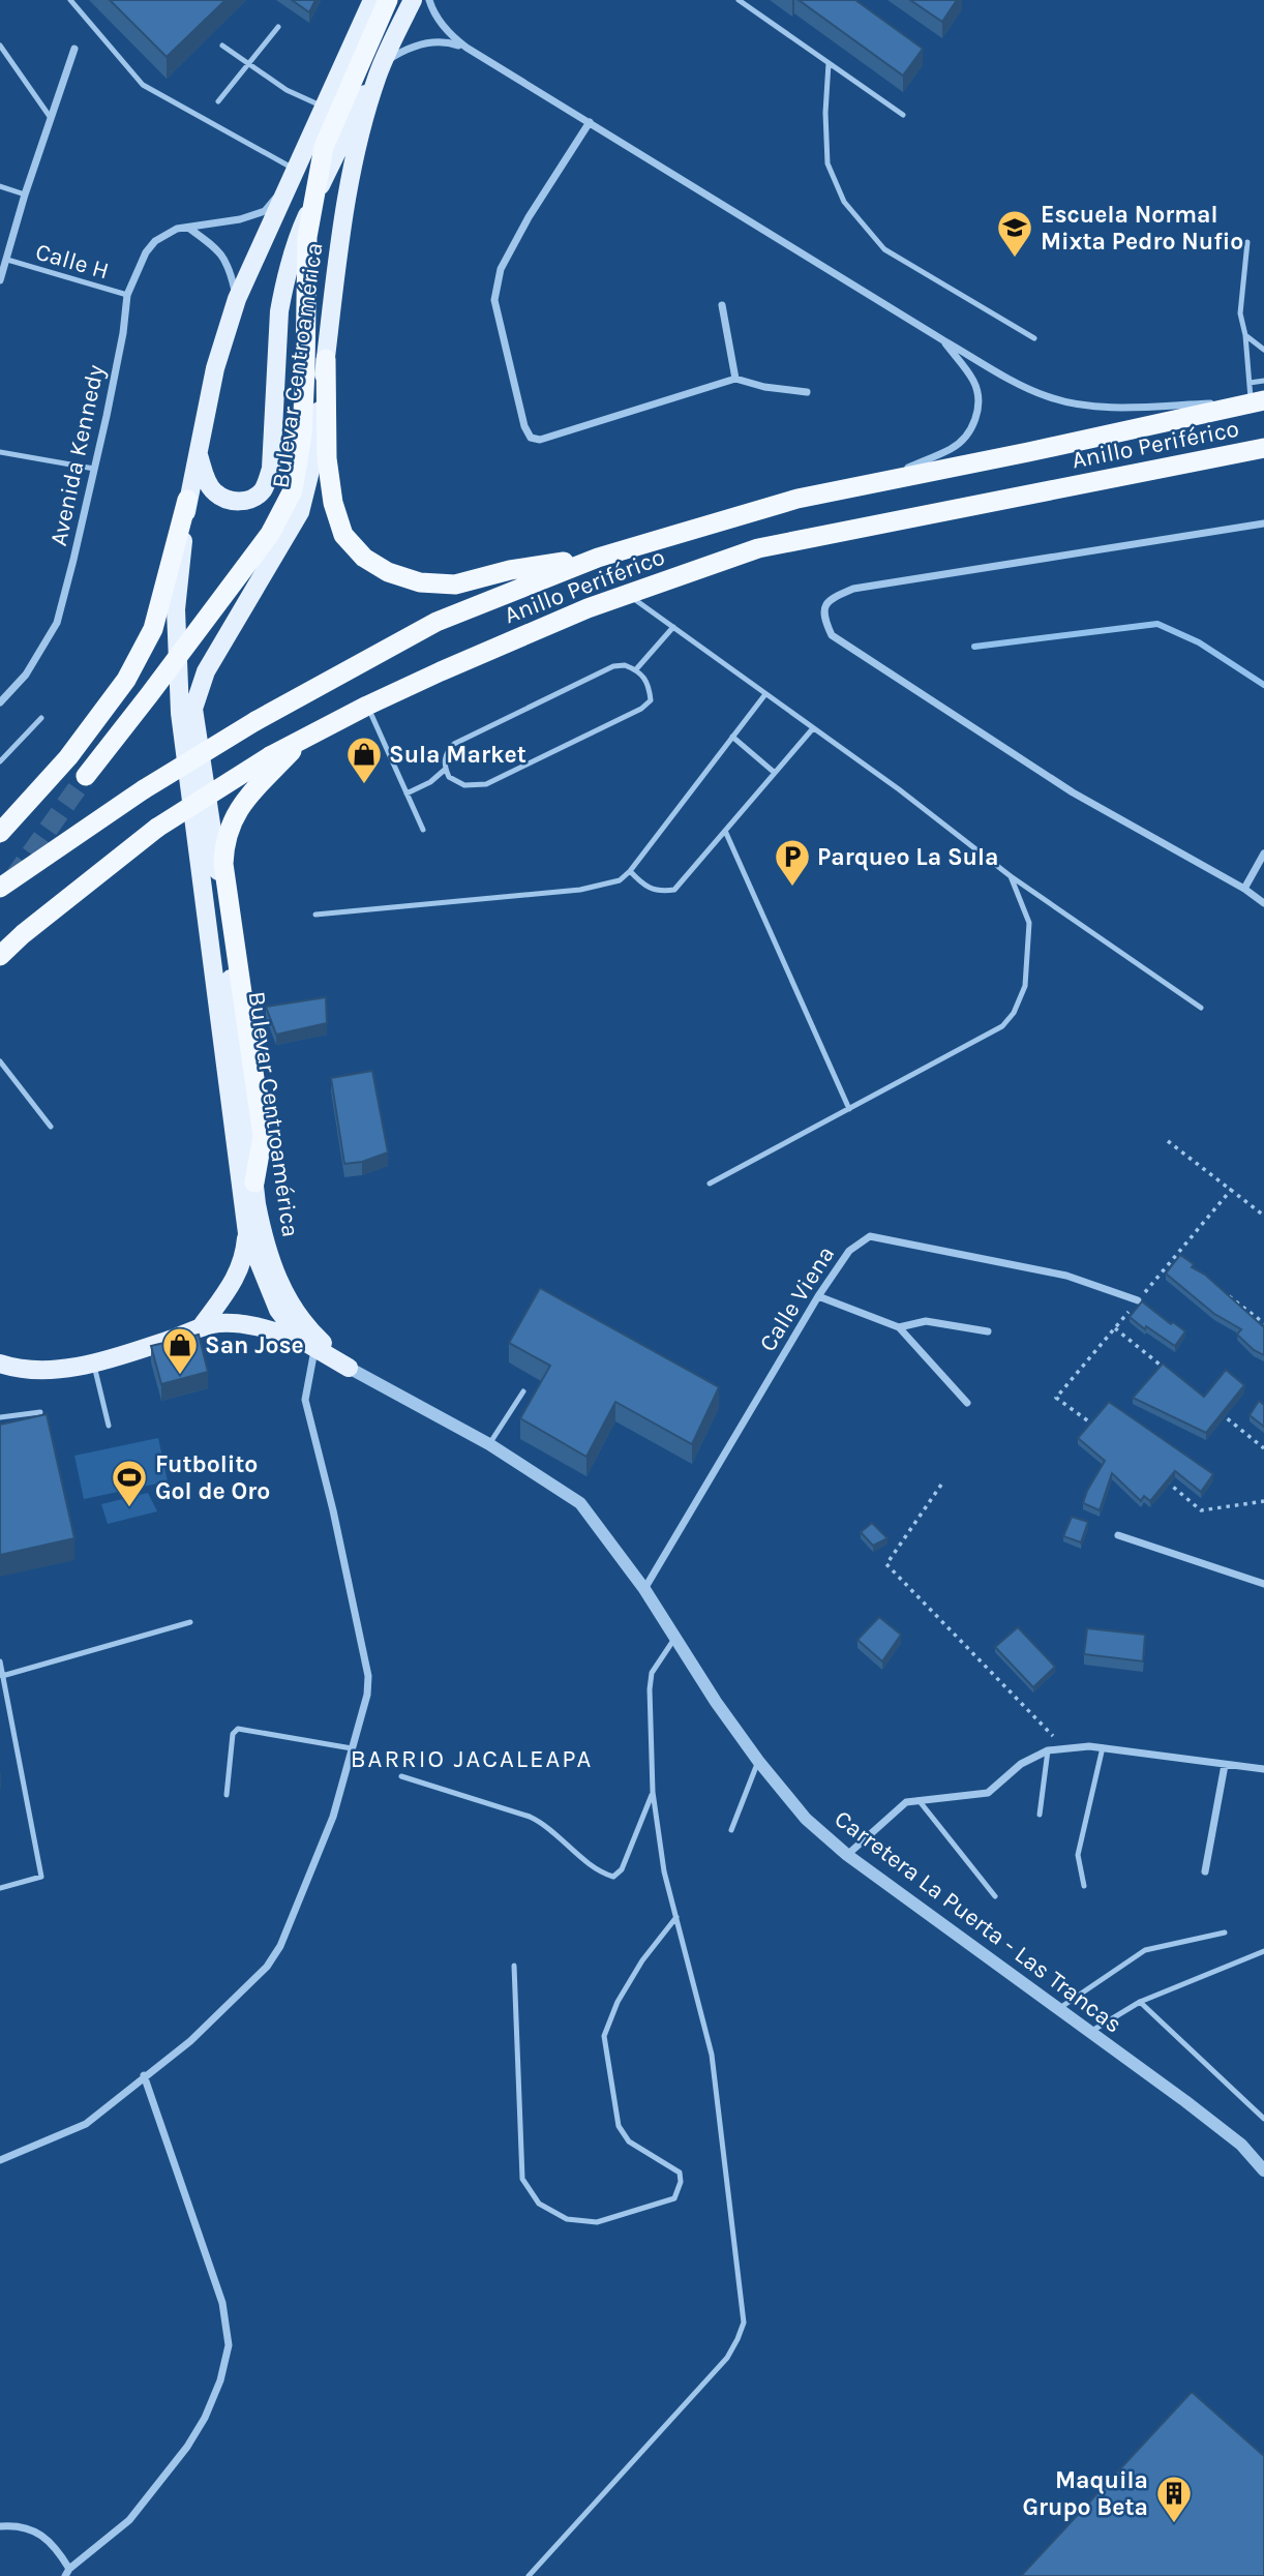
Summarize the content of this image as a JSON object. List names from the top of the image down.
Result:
{
  "streets": {
    "highway": ["Anillo Periférico"],
    "main road": ["Bulevar Centroamérica"],
    "street": ["Avenida Kennedy", "Calle Viena", "Carretera La Puerta - Las Trancas"],
    "lane": ["Calle H"]
  },
  "crossings": [
    ["Calle H", "Avenida Kennedy"],
    ["Bulevar Centroamérica", "Avenida Kennedy"],
    ["Bulevar Centroamérica", "Carretera La Puerta - Las Trancas"],
    ["Calle Viena", "Carretera La Puerta - Las Trancas"]
  ],
  "districts": ["BARRIO JACALEAPA"],
  "places": {
    "school or university": ["Escuela Normal Mixta Pedro Nufio"],
    "shop": ["Sula Market", "San Jose"],
    "parking": ["Parqueo La Sula"],
    "sports": ["Futbolito Gol de Oro"],
    "building": ["Maquila Grupo Beta"]
  }
}
